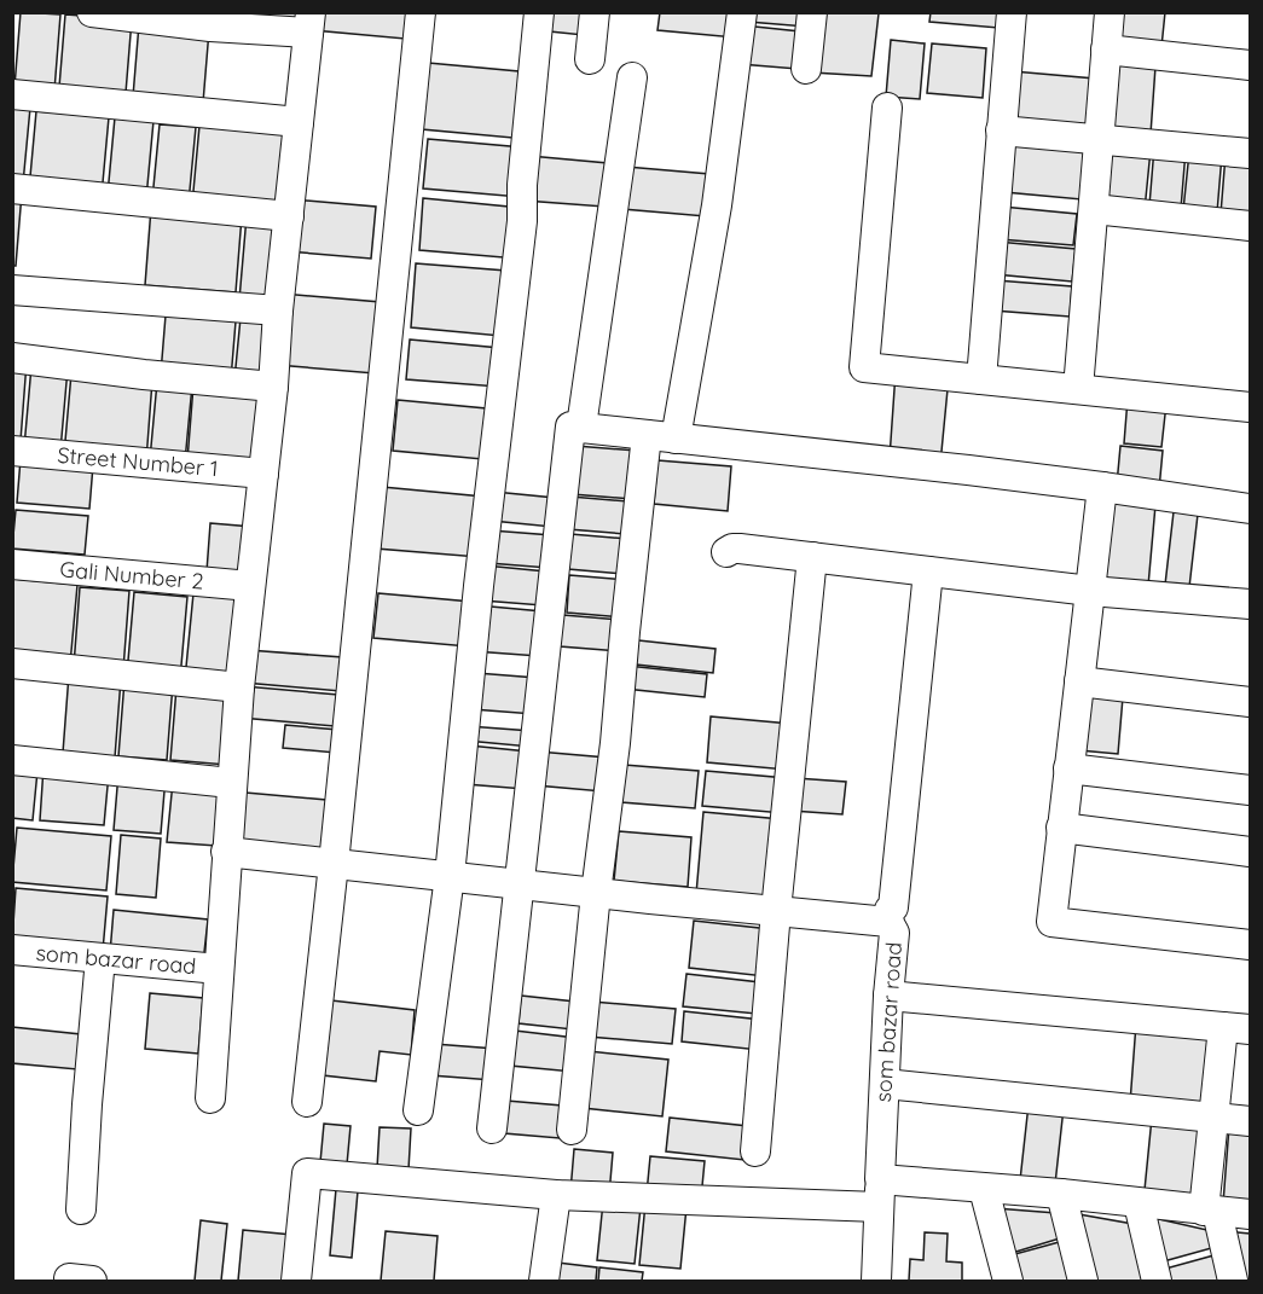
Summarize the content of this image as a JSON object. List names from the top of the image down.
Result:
{
  "streets": {
    "street": ["Street Number 1", "Gali Number 2", "som bazar road"]
  }
}
